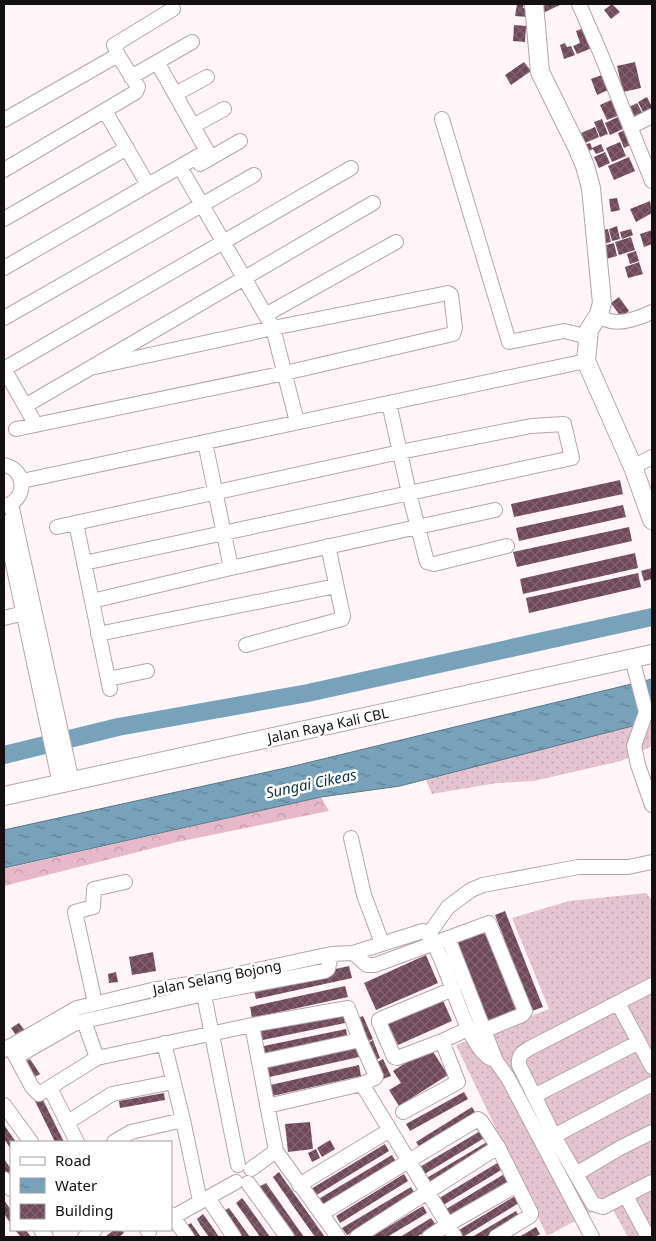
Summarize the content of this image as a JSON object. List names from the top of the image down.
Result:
{
  "streets": {
    "main road": ["Jalan Raya Kali CBL"],
    "street": ["Jalan Selang Bojong"]
  },
  "water": ["Sungai Cikeas"],
  "legend": ["Road", "Water", "Building"]
}
